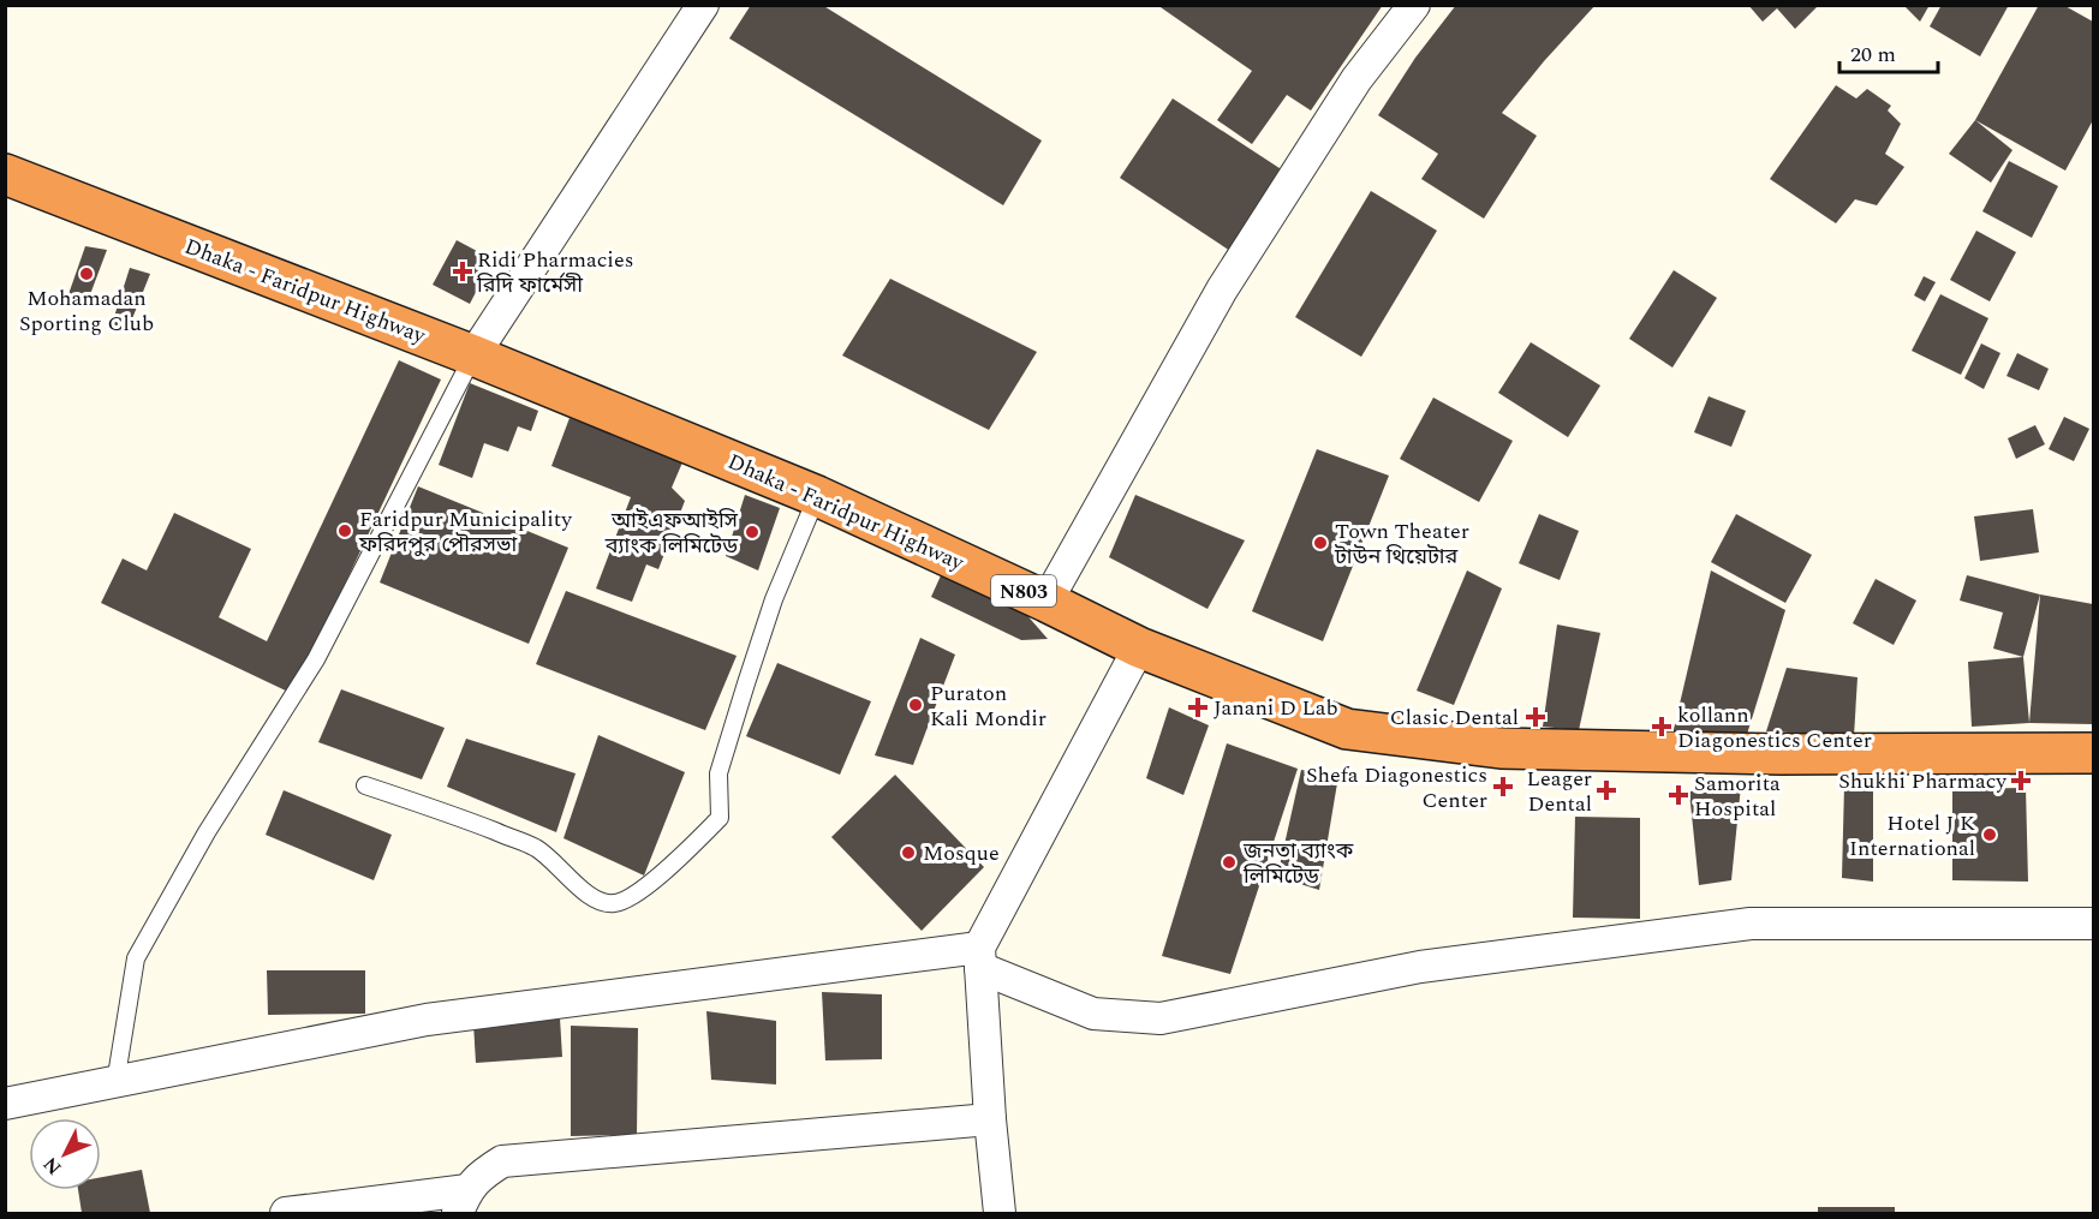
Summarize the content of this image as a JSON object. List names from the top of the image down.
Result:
{
  "streets": {
    "highway": ["Dhaka - Faridpur Highway", "N803"]
  },
  "places": {
    "health": [
      "Ridi Pharmacies রিদি ফার্মেসী",
      "Janani D Lab",
      "Clasic Dental",
      "kollann Diagonestics Center",
      "Shukhi Pharmacy",
      "Shefa Diagonestics Center",
      "Leager Dental",
      "Samorita Hospital"
    ],
    "other": [
      "Mohamadan Sporting Club",
      "Faridpur Municipality ফরিদপুর পৌরসভা",
      "আইএফআইসি ব্যাংক লিমিটেড",
      "Town Theater টাউন থিয়েটার",
      "Puraton Kali Mondir",
      "Hotel J K International",
      "Mosque",
      "জনতা ব্যাংক লিমিটেড"
    ]
  },
  "scale_bar": "20 m",
  "north": "bottom left"
}
